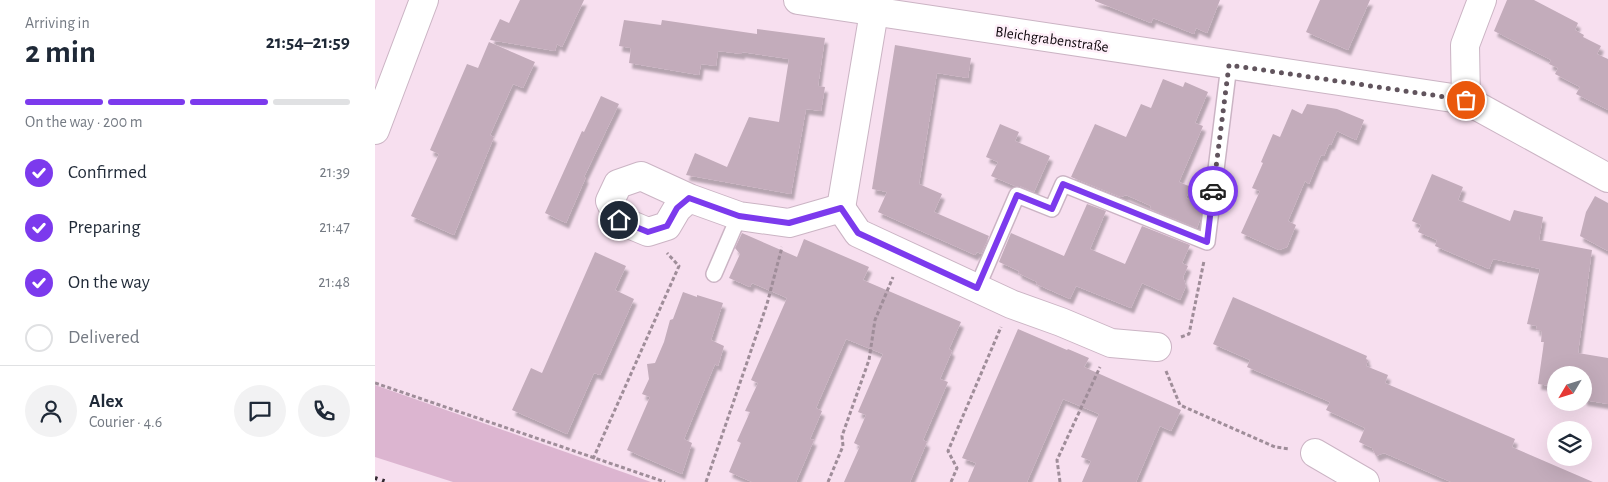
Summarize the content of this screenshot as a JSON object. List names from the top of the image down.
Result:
{
  "streets": {
    "street": ["Bleichgrabenstraße"]
  },
  "north": "bottom left",
  "page": {
    "heading": ["2 min", "Arriving in", "21:54–21:59"],
    "panel": ["Alex", "Courier · 4.6"],
    "bar": "On the way · 200 m",
    "list": [
      ["Confirmed", "21:39"],
      ["Preparing", "21:47"],
      ["On the way", "21:48"],
      "Delivered"
    ]
  }
}
